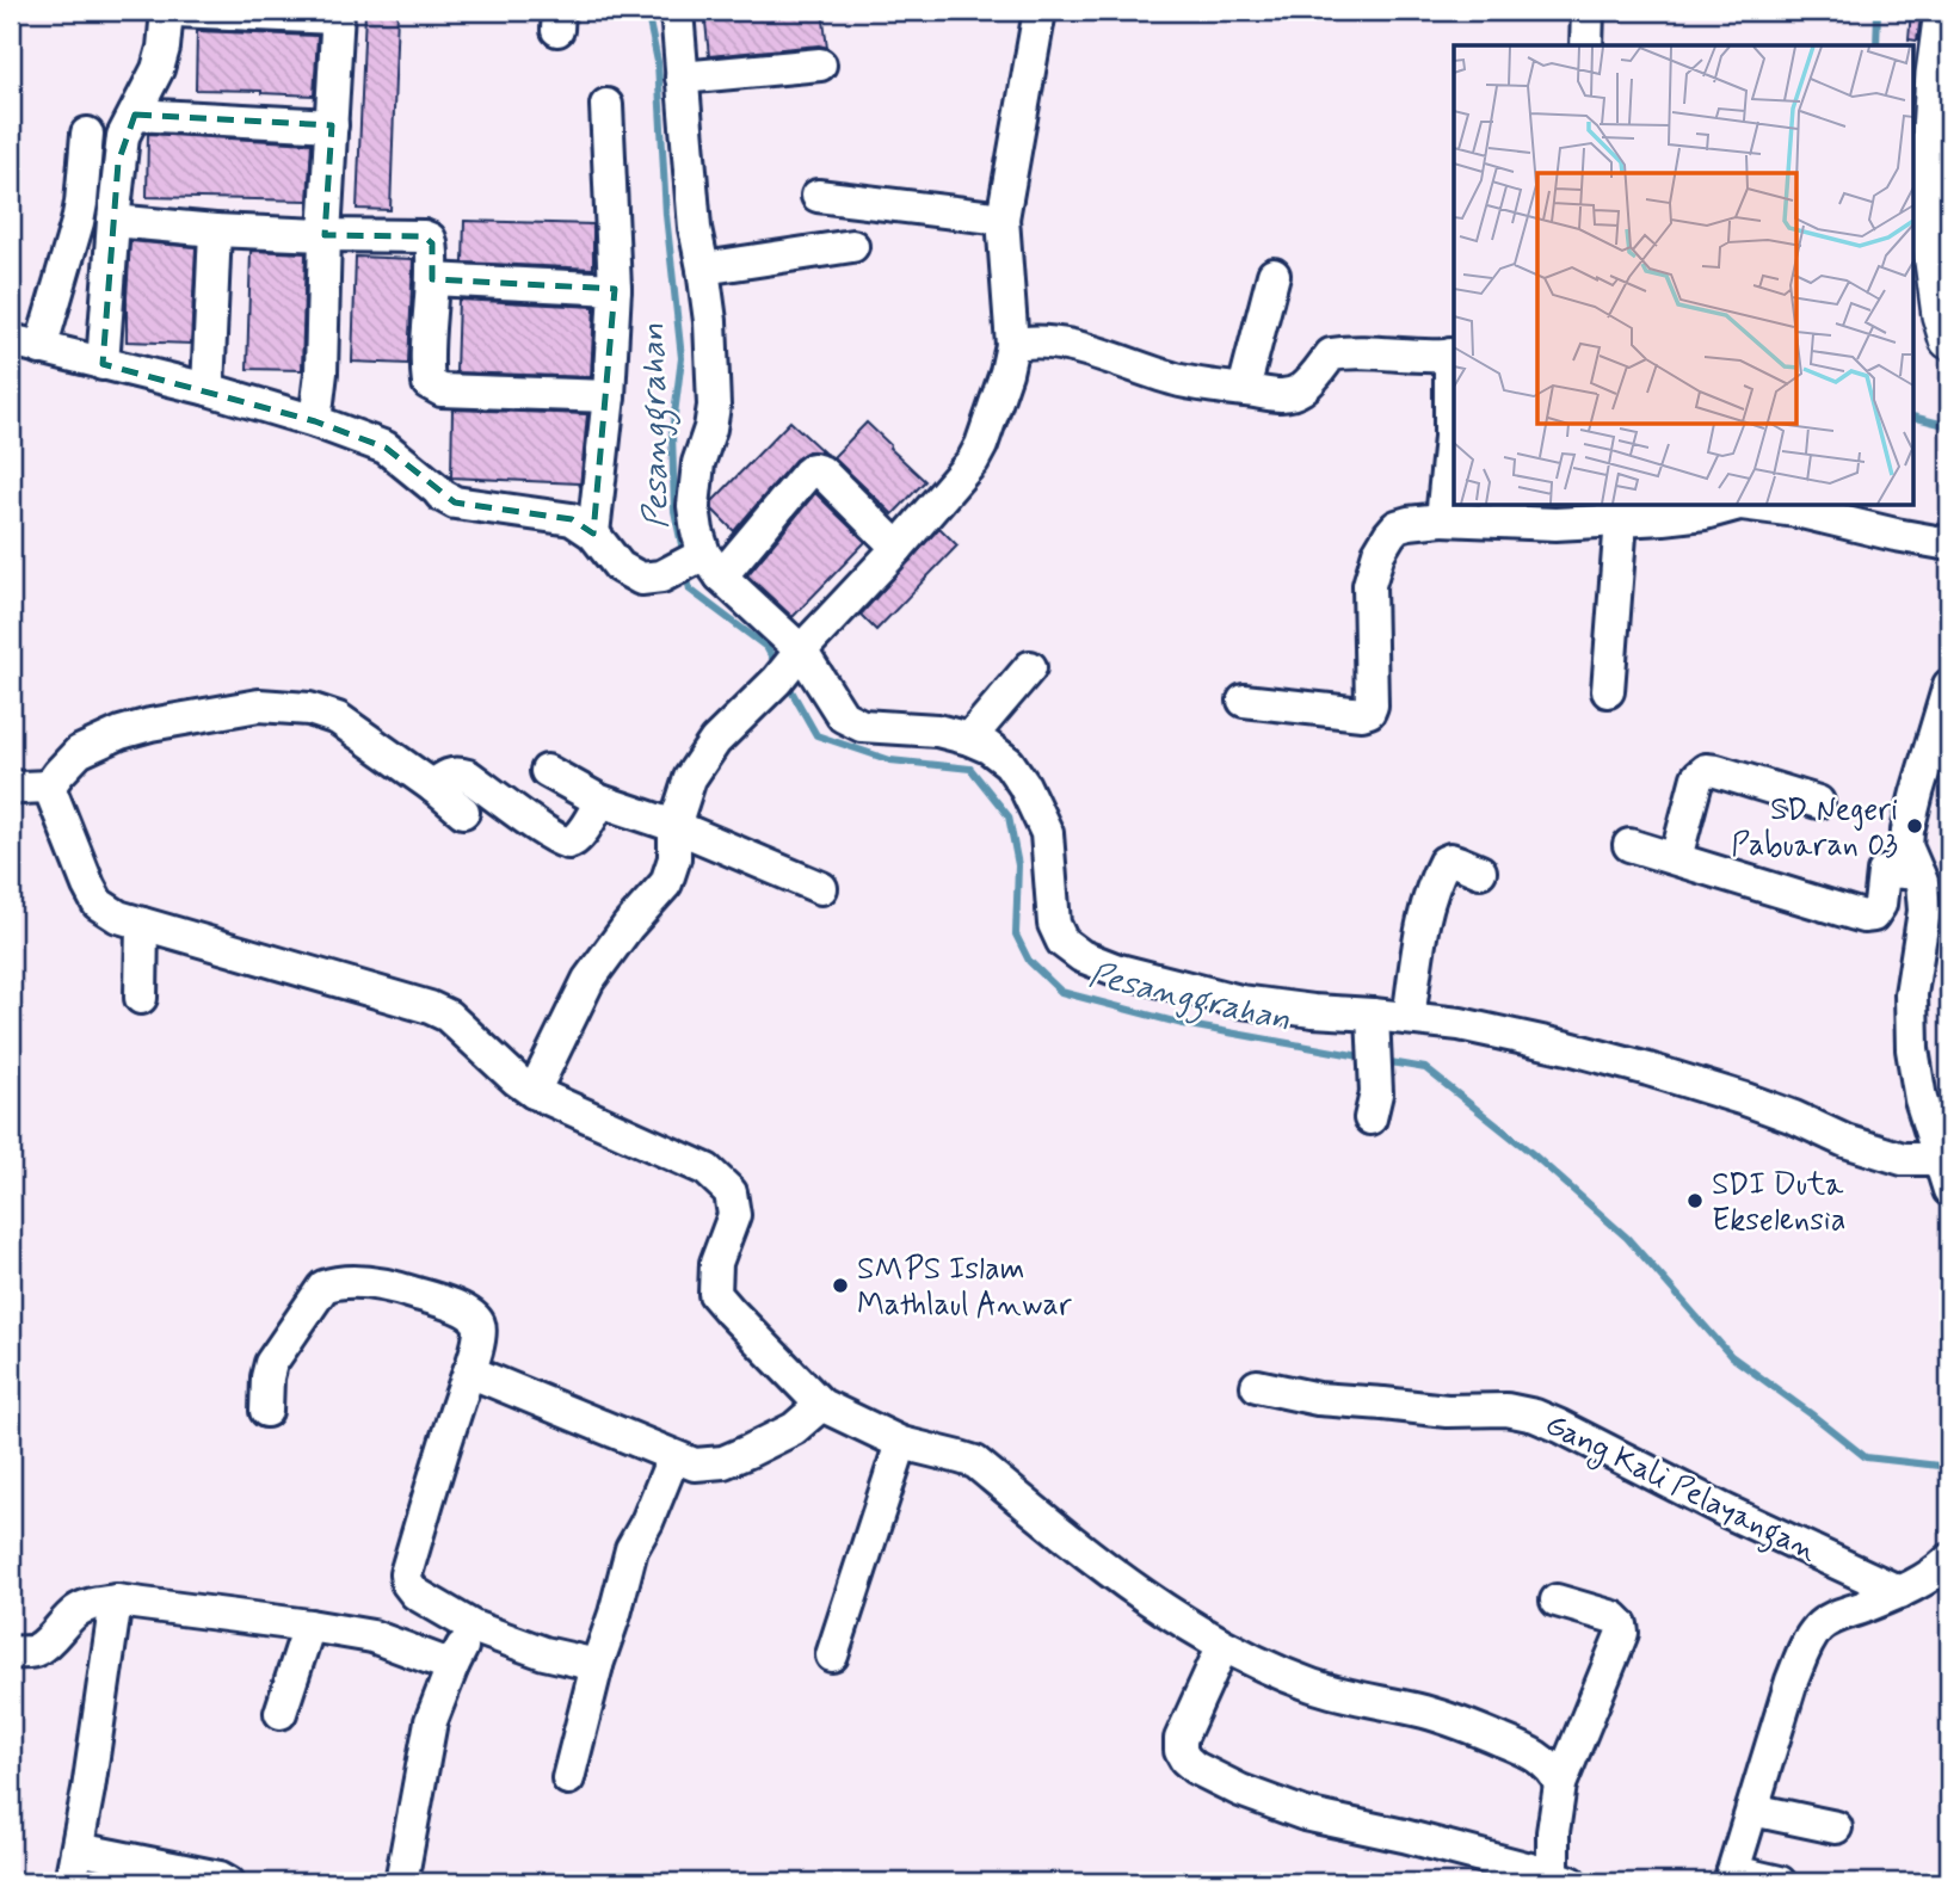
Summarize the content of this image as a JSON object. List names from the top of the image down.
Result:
{
  "streets": {
    "street": ["Gang Kali Pelayangan"]
  },
  "water": ["Pesanggrahan"],
  "places": ["SD Negeri Pabuaran 03", "SDI Duta Ekselensia", "SMPS Islam Mathlaul Anwar"]
}
